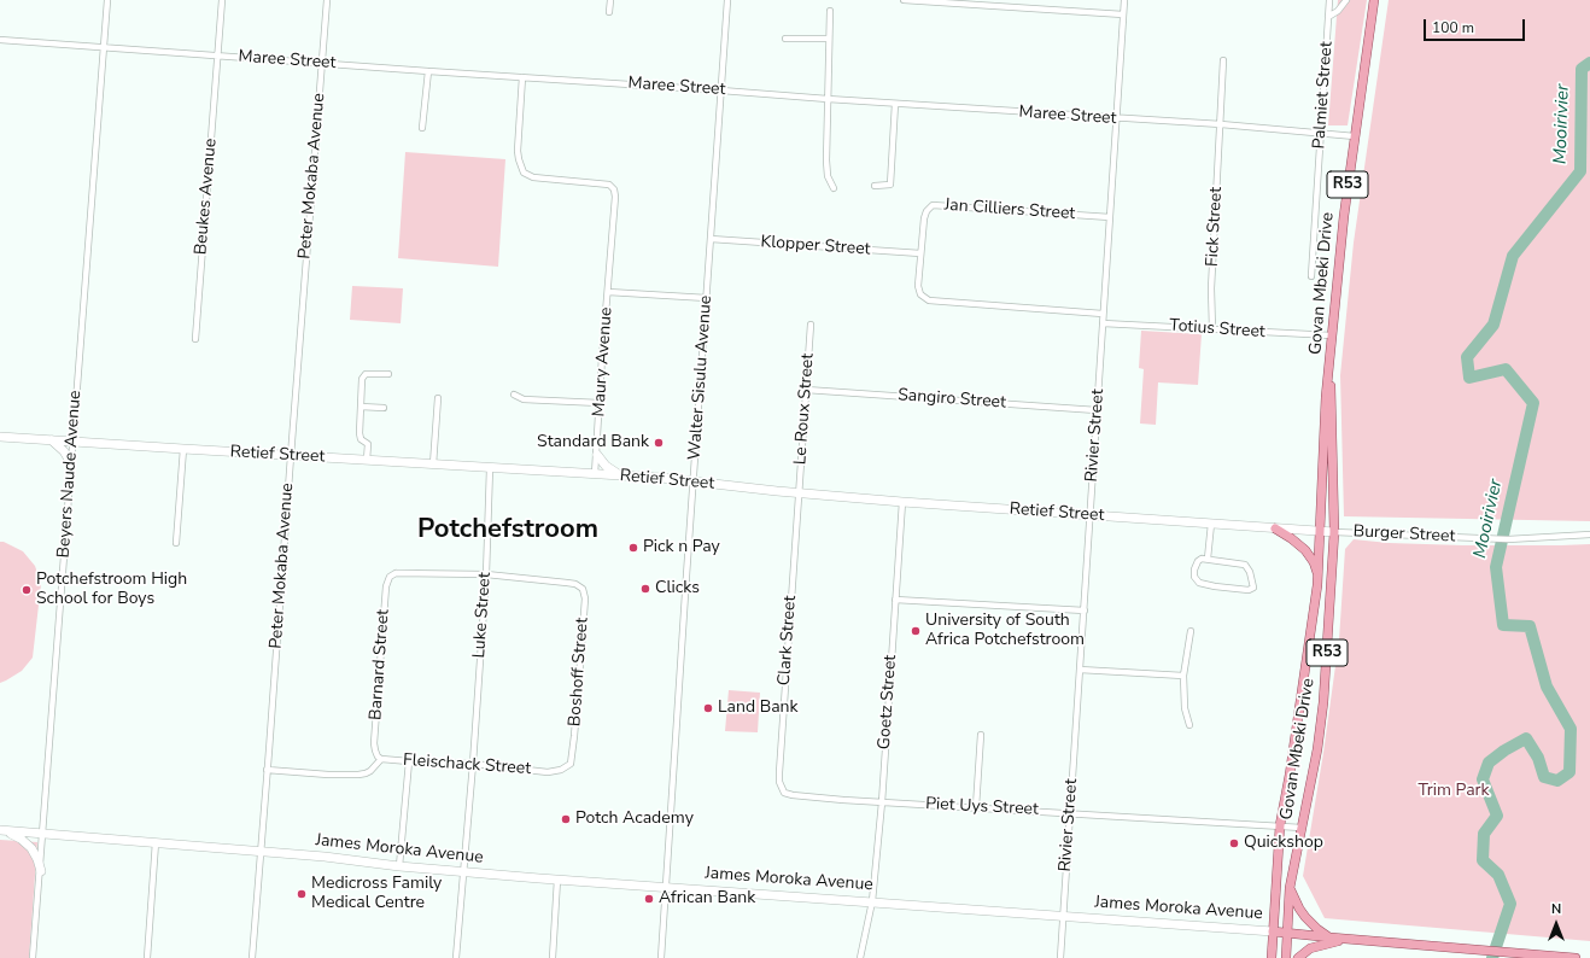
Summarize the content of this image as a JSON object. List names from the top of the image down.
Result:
{
  "streets": {
    "main road": ["R53", "Govan Mbeki Drive", "James Moroka Avenue"],
    "street": [
      "Maree Street",
      "Palmiet Street",
      "Peter Mokaba Avenue",
      "Beukes Avenue",
      "Jan Cilliers Street",
      "Fick Street",
      "Klopper Street",
      "Totius Street",
      "Maury Avenue",
      "Walter Sisulu Avenue",
      "Sangiro Street",
      "Le Roux Street",
      "Rivier Street",
      "Retief Street",
      "Beyers Naude Avenue",
      "Burger Street",
      "Luke Street",
      "Clark Street",
      "Barnard Street",
      "Boshoff Street",
      "Goetz Street",
      "Fleischack Street",
      "Piet Uys Street"
    ]
  },
  "crossings": [
    ["Maree Street", "Palmiet Street"],
    ["Maree Street", "Peter Mokaba Avenue"],
    ["Maree Street", "Beukes Avenue"],
    ["Maree Street", "Fick Street"],
    ["Maree Street", "Govan Mbeki Drive"],
    ["Maree Street", "Walter Sisulu Avenue"],
    ["Maree Street", "Rivier Street"],
    ["Maree Street", "Beyers Naude Avenue"],
    ["Peter Mokaba Avenue", "Retief Street"],
    ["Peter Mokaba Avenue", "James Moroka Avenue"],
    ["Jan Cilliers Street", "Klopper Street"],
    ["Jan Cilliers Street", "Rivier Street"],
    ["Fick Street", "Totius Street"],
    ["Klopper Street", "Walter Sisulu Avenue"],
    ["Govan Mbeki Drive", "Totius Street"],
    ["Govan Mbeki Drive", "Retief Street"],
    ["Govan Mbeki Drive", "Burger Street"],
    ["Govan Mbeki Drive", "Piet Uys Street"],
    ["Govan Mbeki Drive", "James Moroka Avenue"],
    ["Totius Street", "Rivier Street"],
    ["Maury Avenue", "Walter Sisulu Avenue"],
    ["Maury Avenue", "Retief Street"],
    ["Walter Sisulu Avenue", "Retief Street"],
    ["Walter Sisulu Avenue", "James Moroka Avenue"],
    ["Sangiro Street", "Le Roux Street"],
    ["Sangiro Street", "Rivier Street"],
    ["Le Roux Street", "Retief Street"],
    ["Le Roux Street", "Clark Street"],
    ["Rivier Street", "Retief Street"],
    ["Rivier Street", "Piet Uys Street"],
    ["Rivier Street", "James Moroka Avenue"],
    ["Retief Street", "Beyers Naude Avenue"],
    ["Retief Street", "Burger Street"],
    ["Retief Street", "Luke Street"],
    ["Retief Street", "Clark Street"],
    ["Retief Street", "Goetz Street"],
    ["Beyers Naude Avenue", "James Moroka Avenue"],
    ["Luke Street", "Barnard Street"],
    ["Luke Street", "Boshoff Street"],
    ["Luke Street", "Fleischack Street"],
    ["Luke Street", "James Moroka Avenue"],
    ["Clark Street", "Piet Uys Street"],
    ["Barnard Street", "Boshoff Street"],
    ["Barnard Street", "Fleischack Street"],
    ["Boshoff Street", "Fleischack Street"],
    ["Goetz Street", "Piet Uys Street"],
    ["Goetz Street", "James Moroka Avenue"]
  ],
  "districts": ["Potchefstroom"],
  "water": ["Mooirivier"],
  "parks": ["Trim Park"],
  "places": [
    "Standard Bank",
    "Pick n Pay",
    "Clicks",
    "Potchefstroom High School for Boys",
    "University of South Africa Potchefstroom",
    "Land Bank",
    "Potch Academy",
    "Quickshop",
    "Medicross Family Medical Centre",
    "African Bank"
  ],
  "scale_bar": "100 m",
  "north": "top"
}
